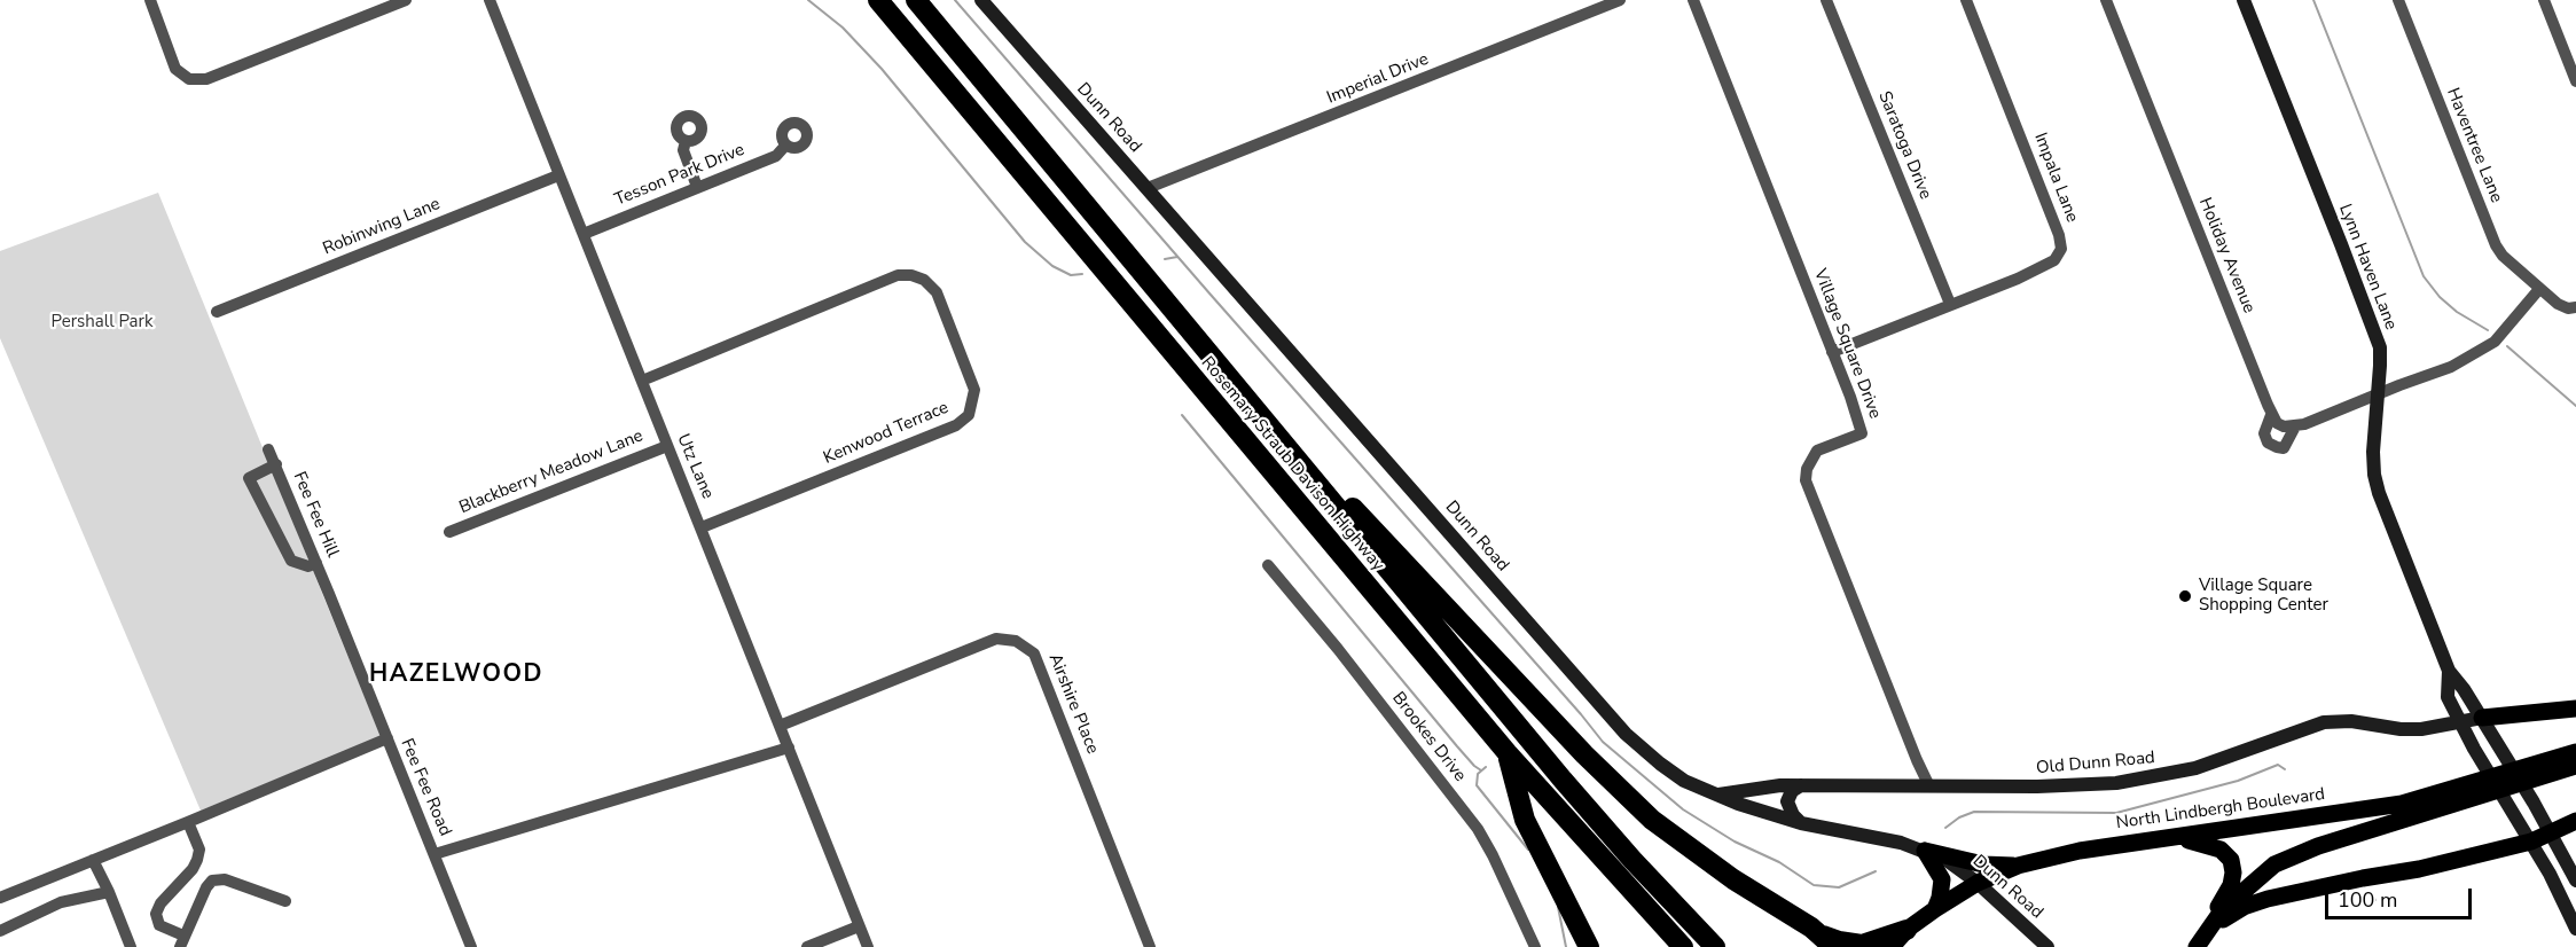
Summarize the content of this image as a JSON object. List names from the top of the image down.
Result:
{
  "streets": {
    "highway": ["Rosemary Straub Davison Highway"],
    "main road": ["North Lindbergh Boulevard"],
    "street": [
      "Imperial Drive",
      "Dunn Road",
      "Saratoga Drive",
      "Haventree Lane",
      "Tesson Park Drive",
      "Impala Lane",
      "Robinwing Lane",
      "Holiday Avenue",
      "Lynn Haven Lane",
      "Village Square Drive",
      "Kenwood Terrace",
      "Utz Lane",
      "Blackberry Meadow Lane",
      "Fee Fee Hill",
      "Airshire Place",
      "Brookes Drive",
      "Old Dunn Road",
      "Fee Fee Road"
    ]
  },
  "crossings": [
    ["Imperial Drive", "Dunn Road"],
    ["Dunn Road", "Old Dunn Road"],
    ["Dunn Road", "North Lindbergh Boulevard"],
    ["Saratoga Drive", "Impala Lane"],
    ["Tesson Park Drive", "Utz Lane"],
    ["Impala Lane", "Village Square Drive"],
    ["Robinwing Lane", "Utz Lane"],
    ["Lynn Haven Lane", "Old Dunn Road"],
    ["Village Square Drive", "Old Dunn Road"],
    ["Kenwood Terrace", "Utz Lane"],
    ["Utz Lane", "Blackberry Meadow Lane"],
    ["Utz Lane", "Airshire Place"],
    ["Utz Lane", "Fee Fee Road"],
    ["Fee Fee Hill", "Fee Fee Road"]
  ],
  "districts": ["HAZELWOOD"],
  "parks": ["Pershall Park"],
  "places": ["Village Square Shopping Center"],
  "scale_bar": "100 m"
}
